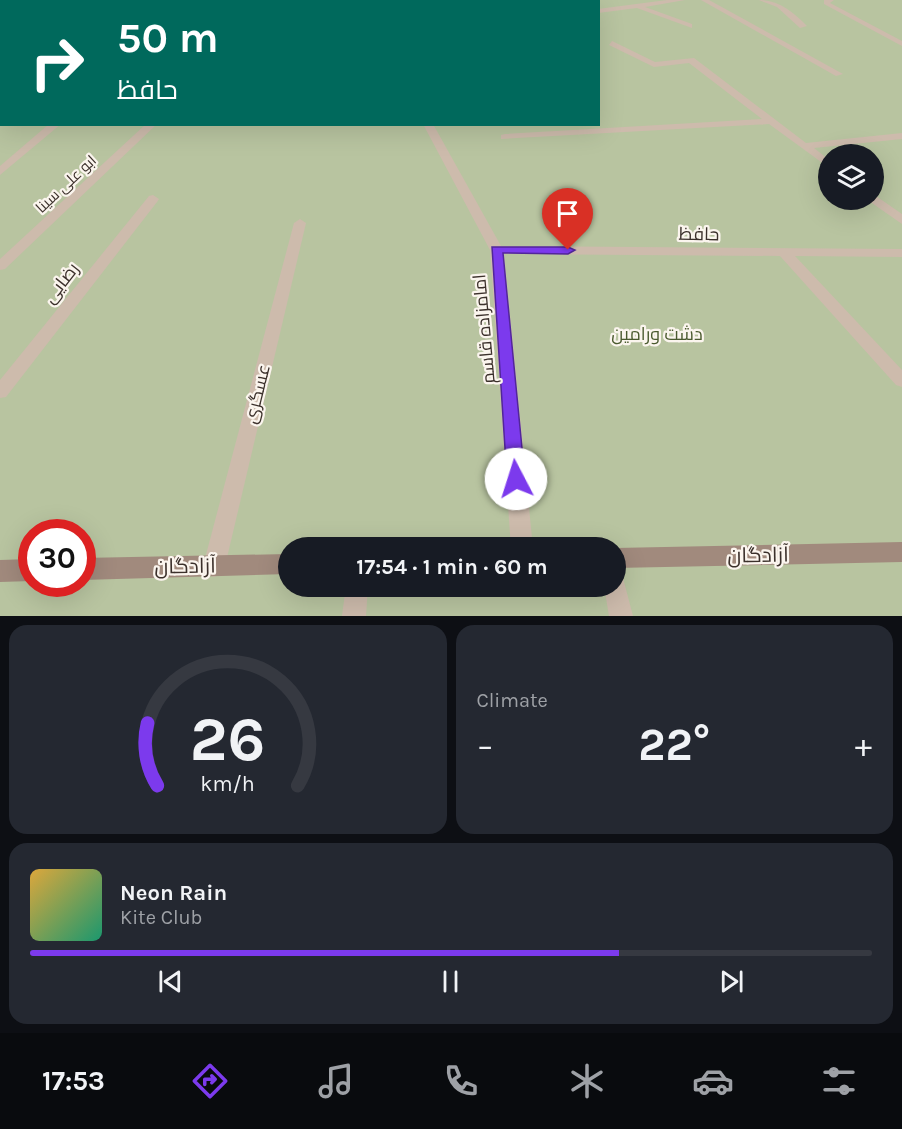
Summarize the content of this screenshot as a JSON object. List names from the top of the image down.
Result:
{
  "streets": {
    "main road": ["آزادگان"],
    "street": [
      "ابو علی سینا",
      "حافظ",
      "رضایی",
      "امامزاده قاسم",
      "عسگری"
    ]
  },
  "crossings": [
    ["حافظ", "امامزاده قاسم"],
    ["عسگری", "آزادگان"]
  ],
  "parks": ["دشت ورامین"],
  "page": {
    "turn": ["50 m", "حافظ"],
    "limit": "30",
    "trip": "17:54 · 1 min · 60 m",
    "tile": "Climate",
    "heat": ["−", "22°", "+"],
    "song": ["Neon Rain", "Kite Club"],
    "tabs": "17:53",
    "gauge": ["26", "km/h"]
  }
}
